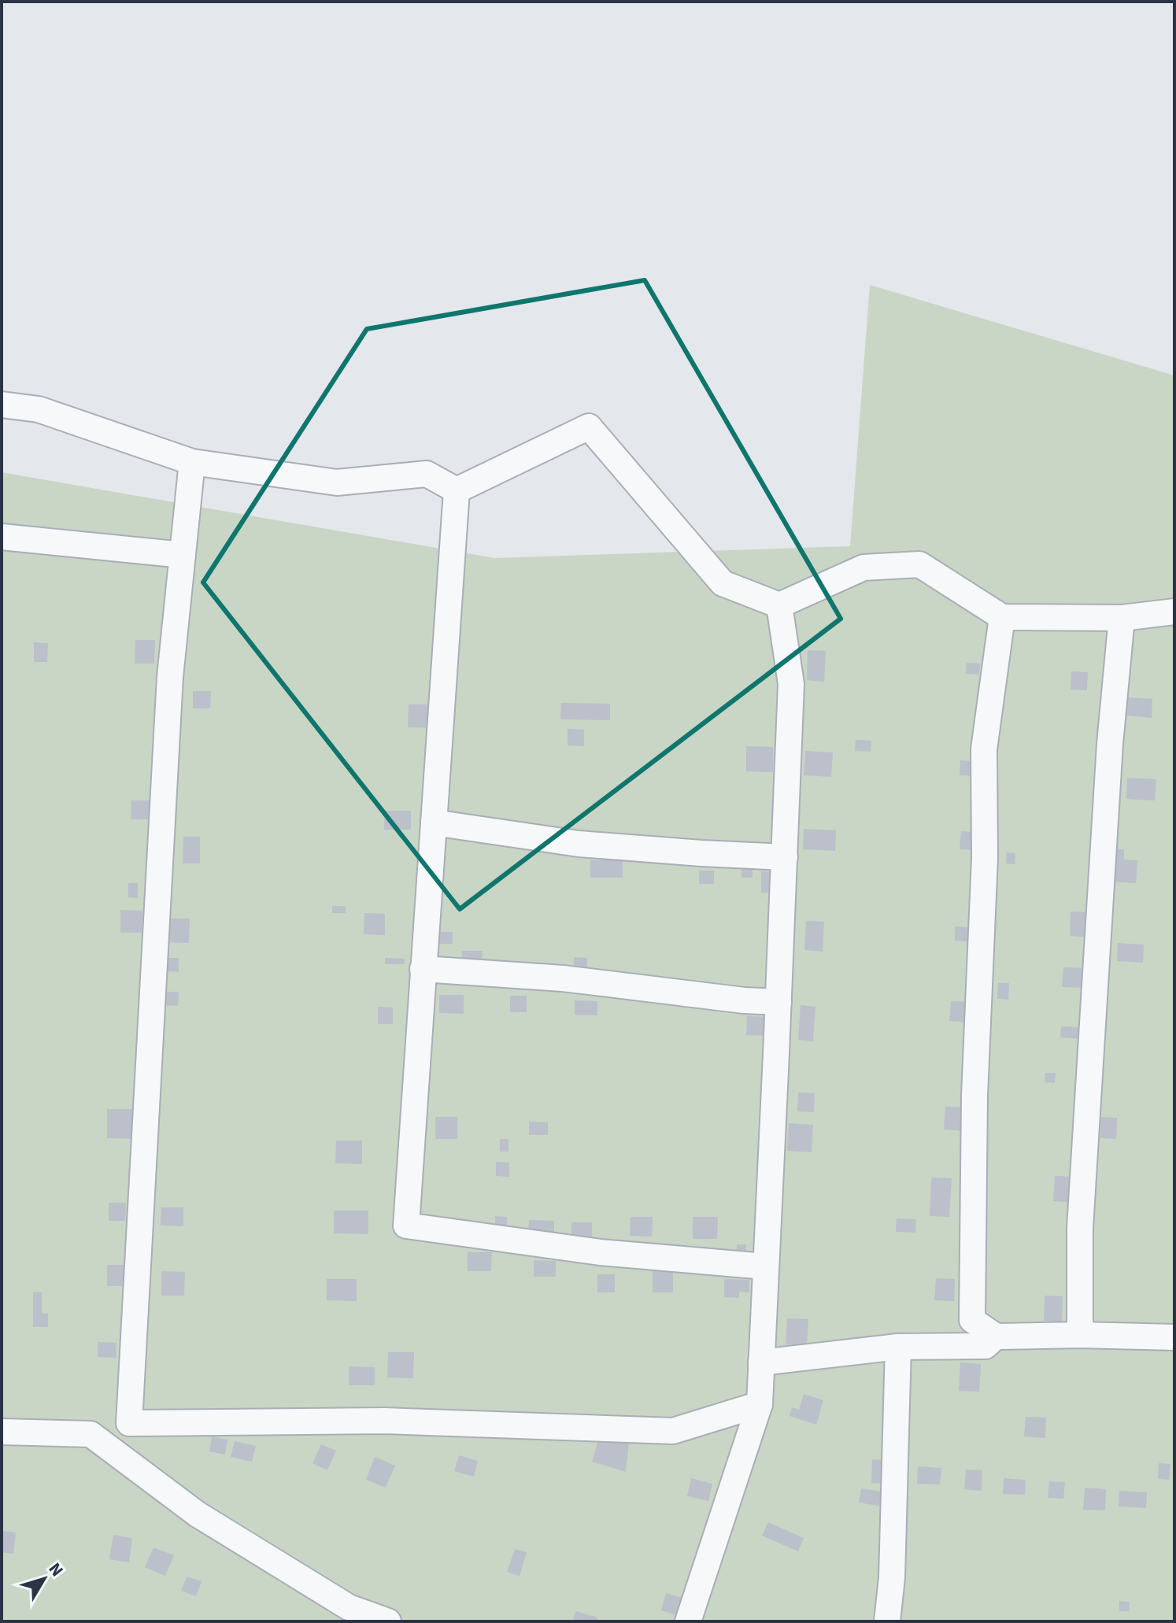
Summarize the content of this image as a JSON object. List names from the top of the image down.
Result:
{
  "north": "top right"
}
